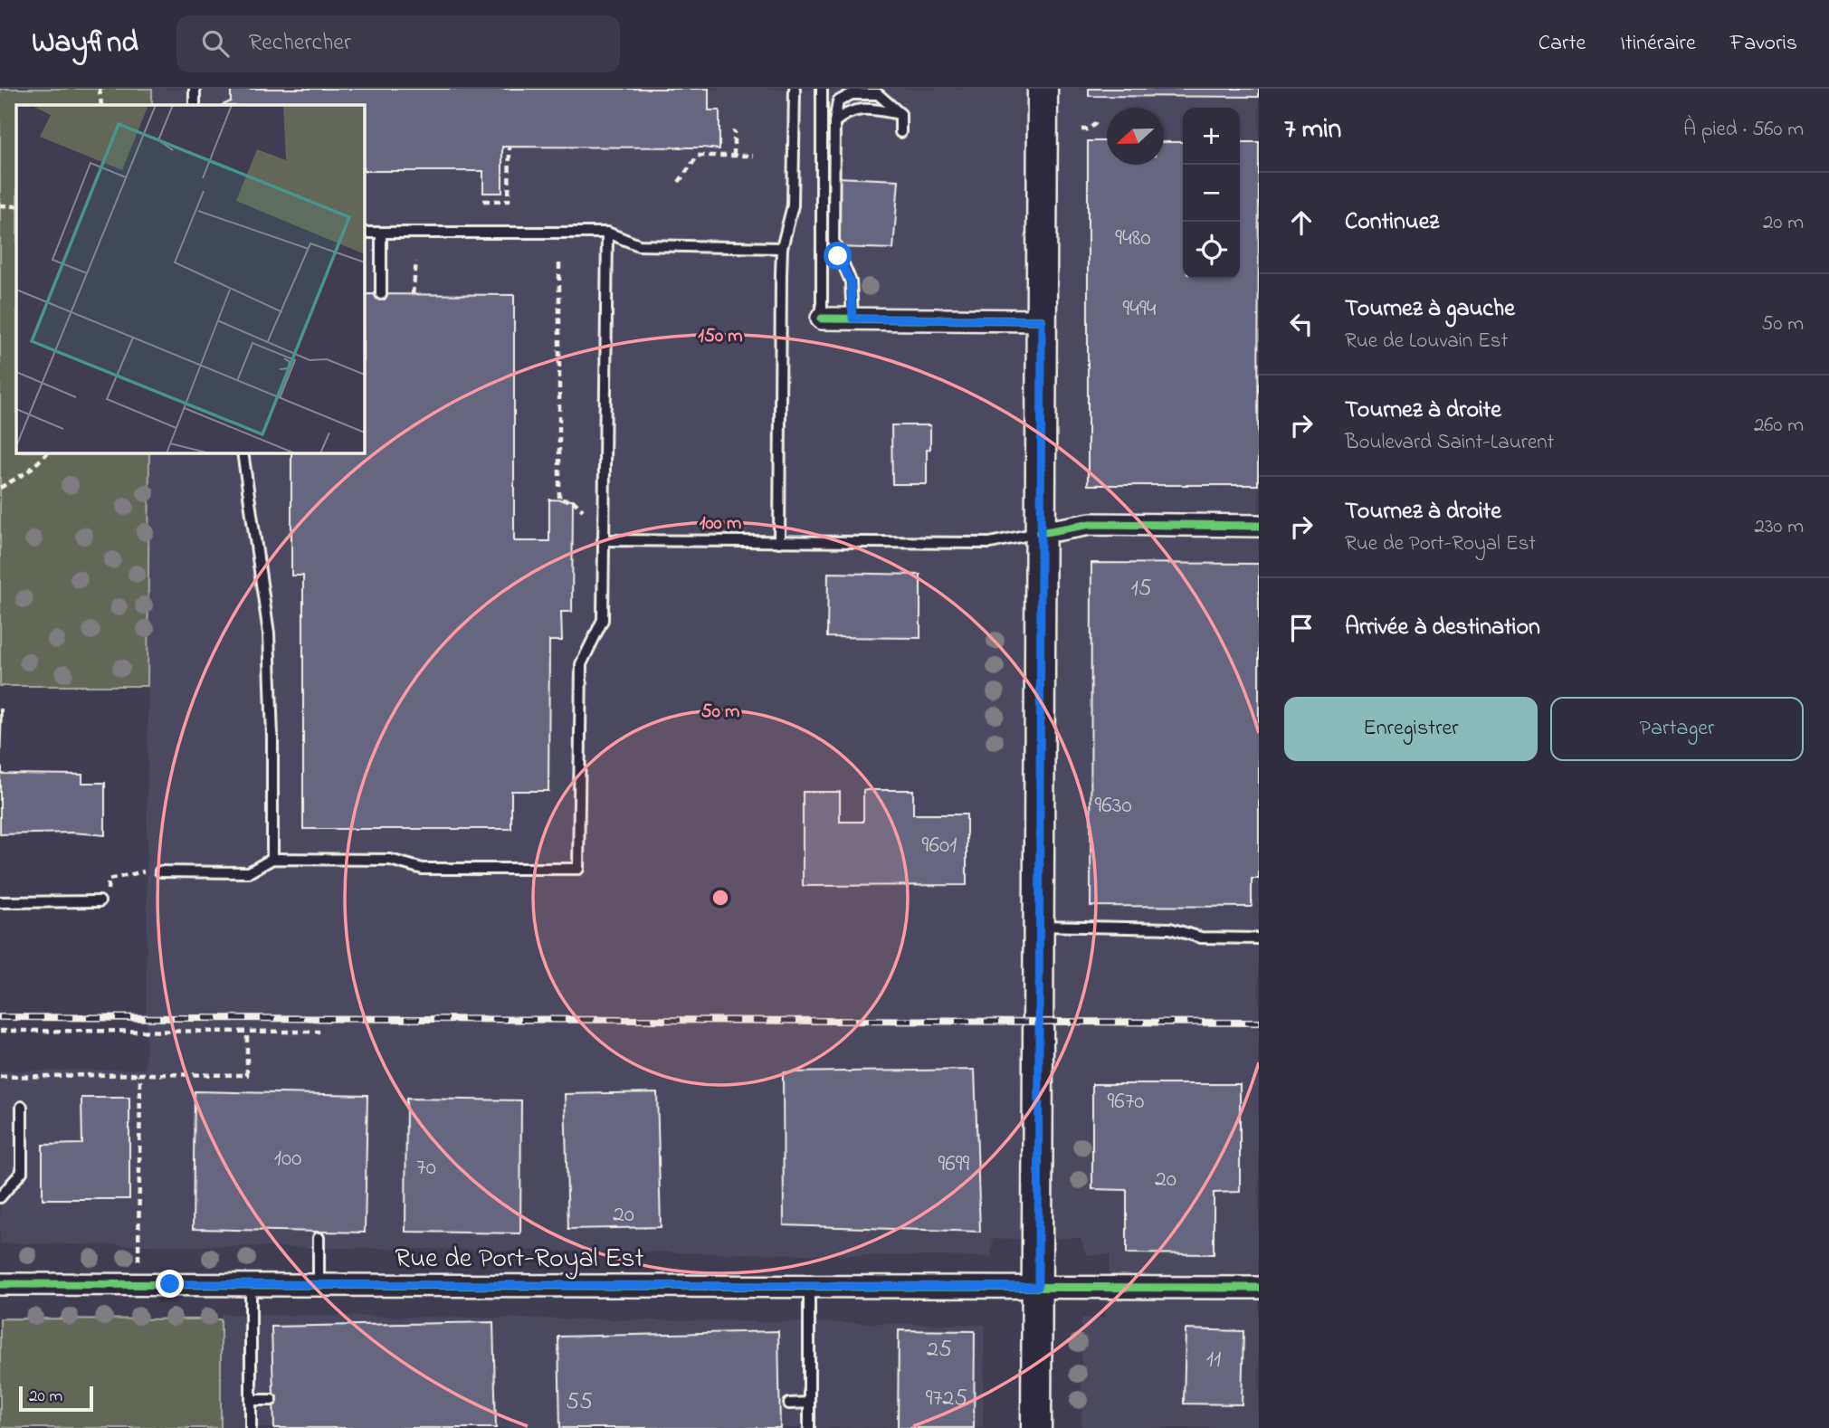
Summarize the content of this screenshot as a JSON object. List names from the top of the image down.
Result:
{
  "streets": {
    "street": ["Rue de Port-Royal Est"]
  },
  "house_numbers": [
    "9480",
    "9494",
    "15",
    "9630",
    "9601",
    "9670",
    "100",
    "9699",
    "70",
    "20",
    "20",
    "25",
    "11",
    "9725",
    "55"
  ],
  "scale_bar": "20 m",
  "north": "left",
  "page": {
    "header": "Wayfind",
    "search": "Rechercher",
    "nav": ["Carte", "Itinéraire", "Favoris"],
    "heading": ["7 min", "À pied · 560 m"],
    "map_buttons": ["+", "−"],
    "list": [
      ["Continuez", "20 m"],
      ["Tournez à gauche", "Rue de Louvain Est", "50 m"],
      ["Tournez à droite", "Boulevard Saint-Laurent", "260 m"],
      ["Tournez à droite", "Rue de Port-Royal Est", "230 m"],
      "Arrivée à destination"
    ],
    "buttons": ["Enregistrer", "Partager"],
    "scale": "20 m"
  },
  "rings": ["150 m", "100 m", "50 m"]
}
